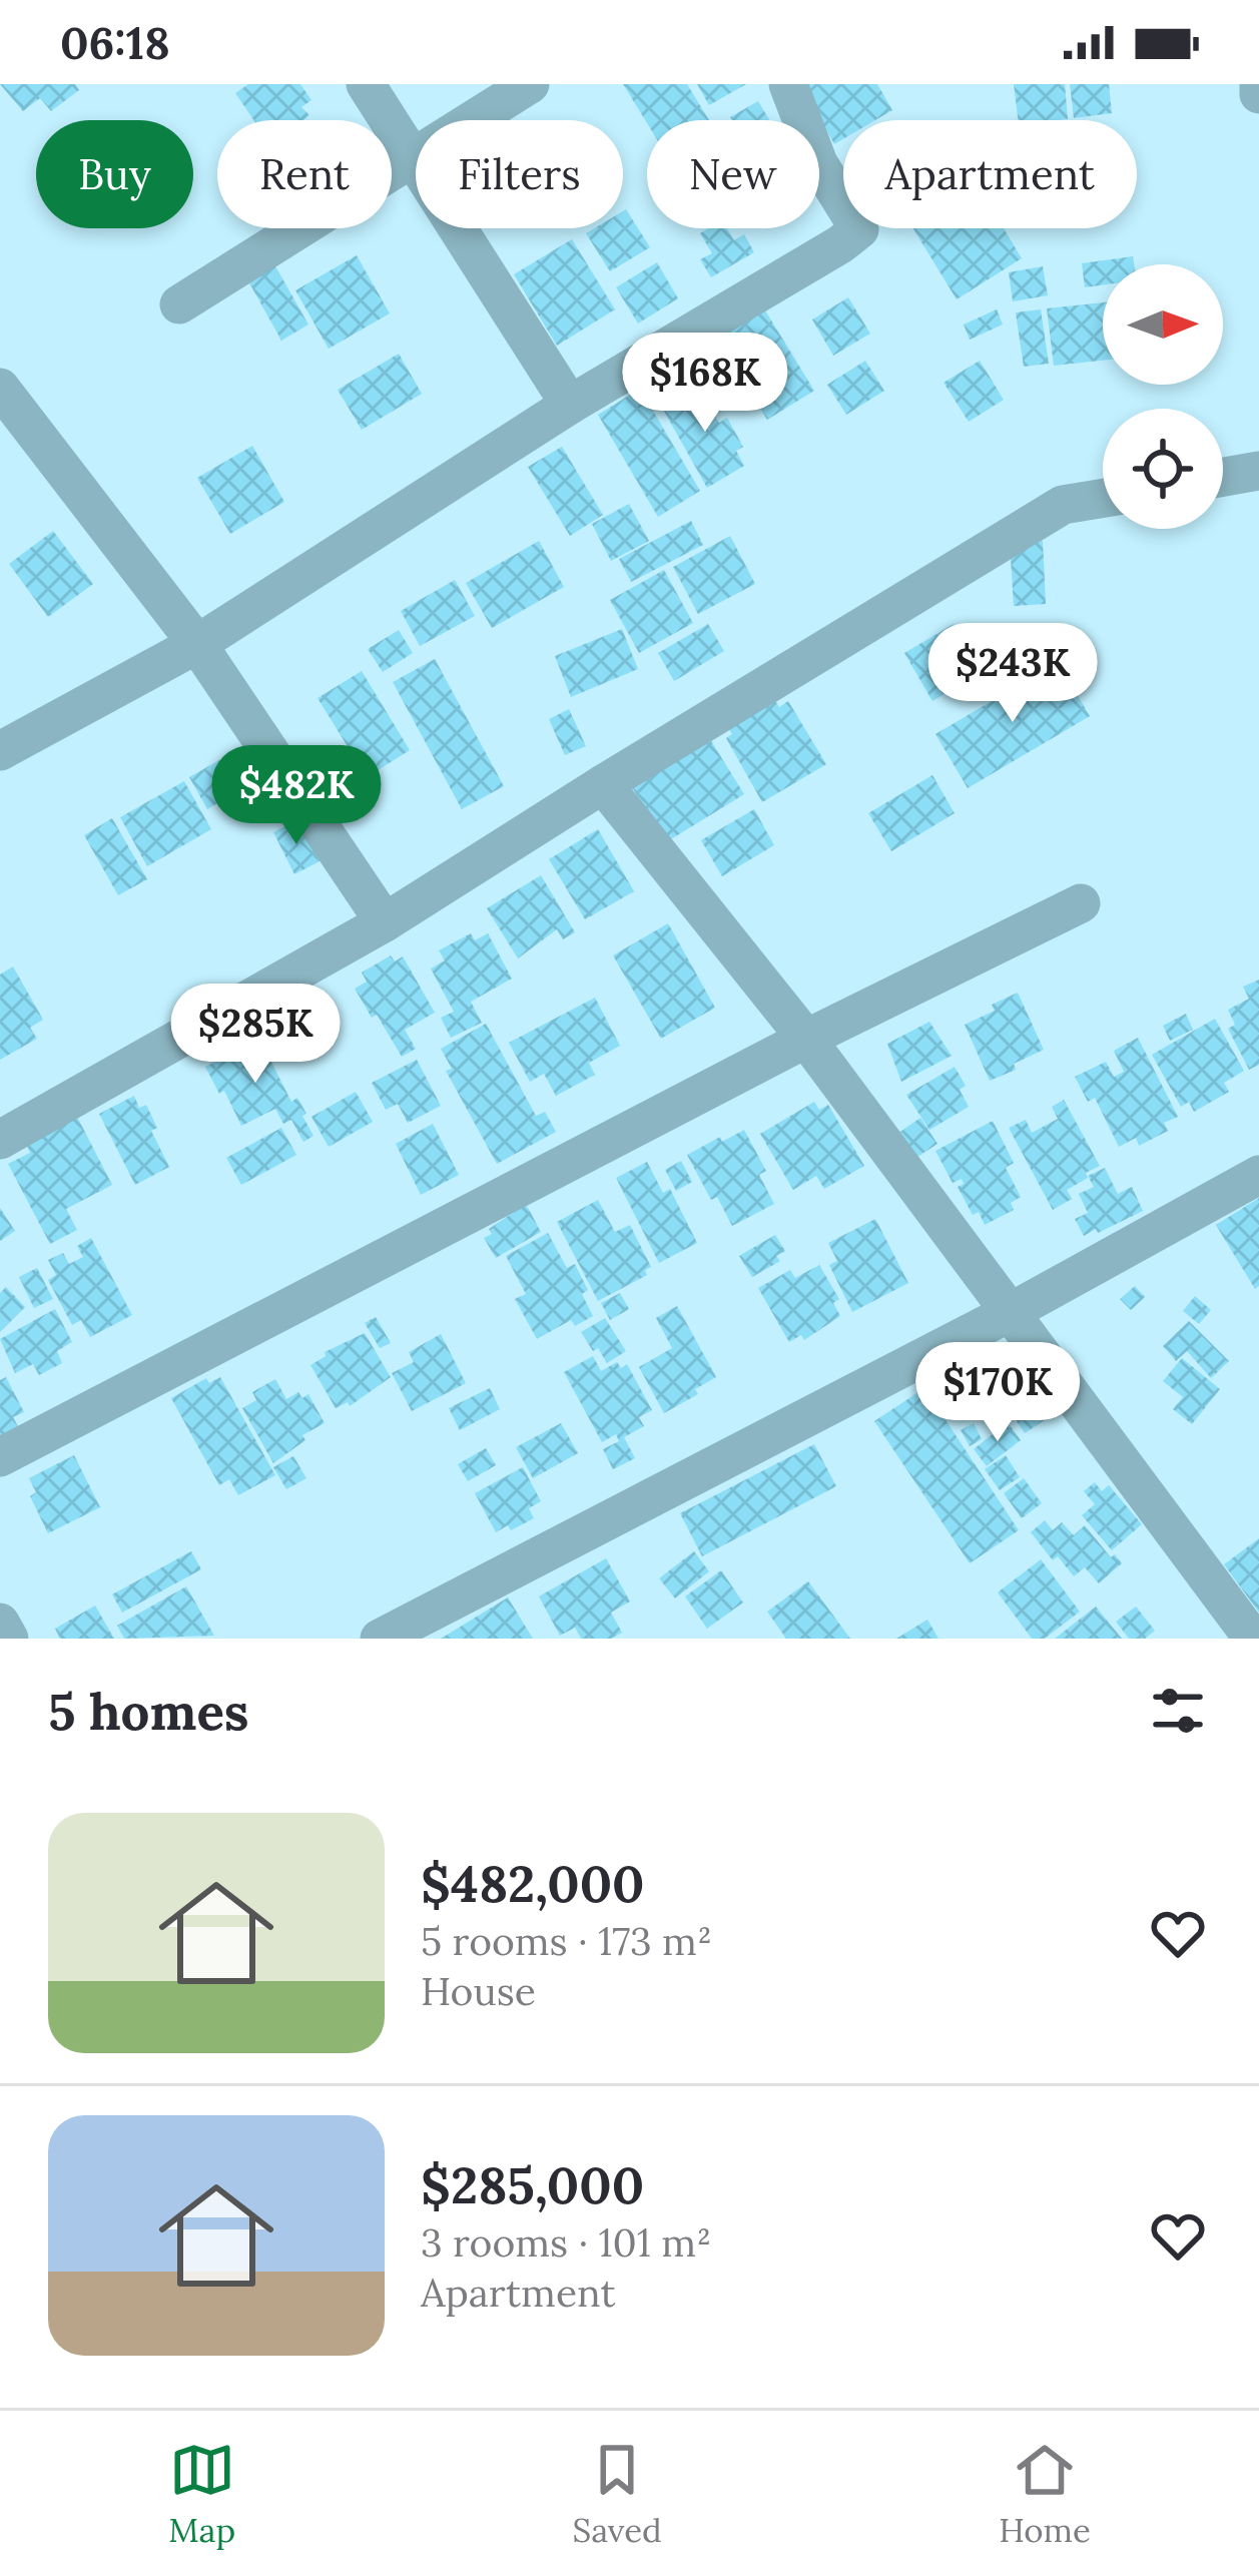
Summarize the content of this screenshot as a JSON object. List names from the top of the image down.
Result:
{
  "north": "right",
  "page": {
    "status": "06:18",
    "chip": [
      "Buy",
      "Rent",
      "Filters",
      "New",
      "Apartment"
    ],
    "price": [
      "$168K",
      "$243K",
      "$482K",
      "$285K",
      "$170K"
    ],
    "heading": "5 homes",
    "list": [
      {
        "name": "$482,000",
        "note": "5 rooms · 173 m² · House"
      },
      {
        "name": "$285,000",
        "note": "3 rooms · 101 m² · Apartment"
      }
    ],
    "tabs": ["Map", "Saved", "Home"]
  }
}
